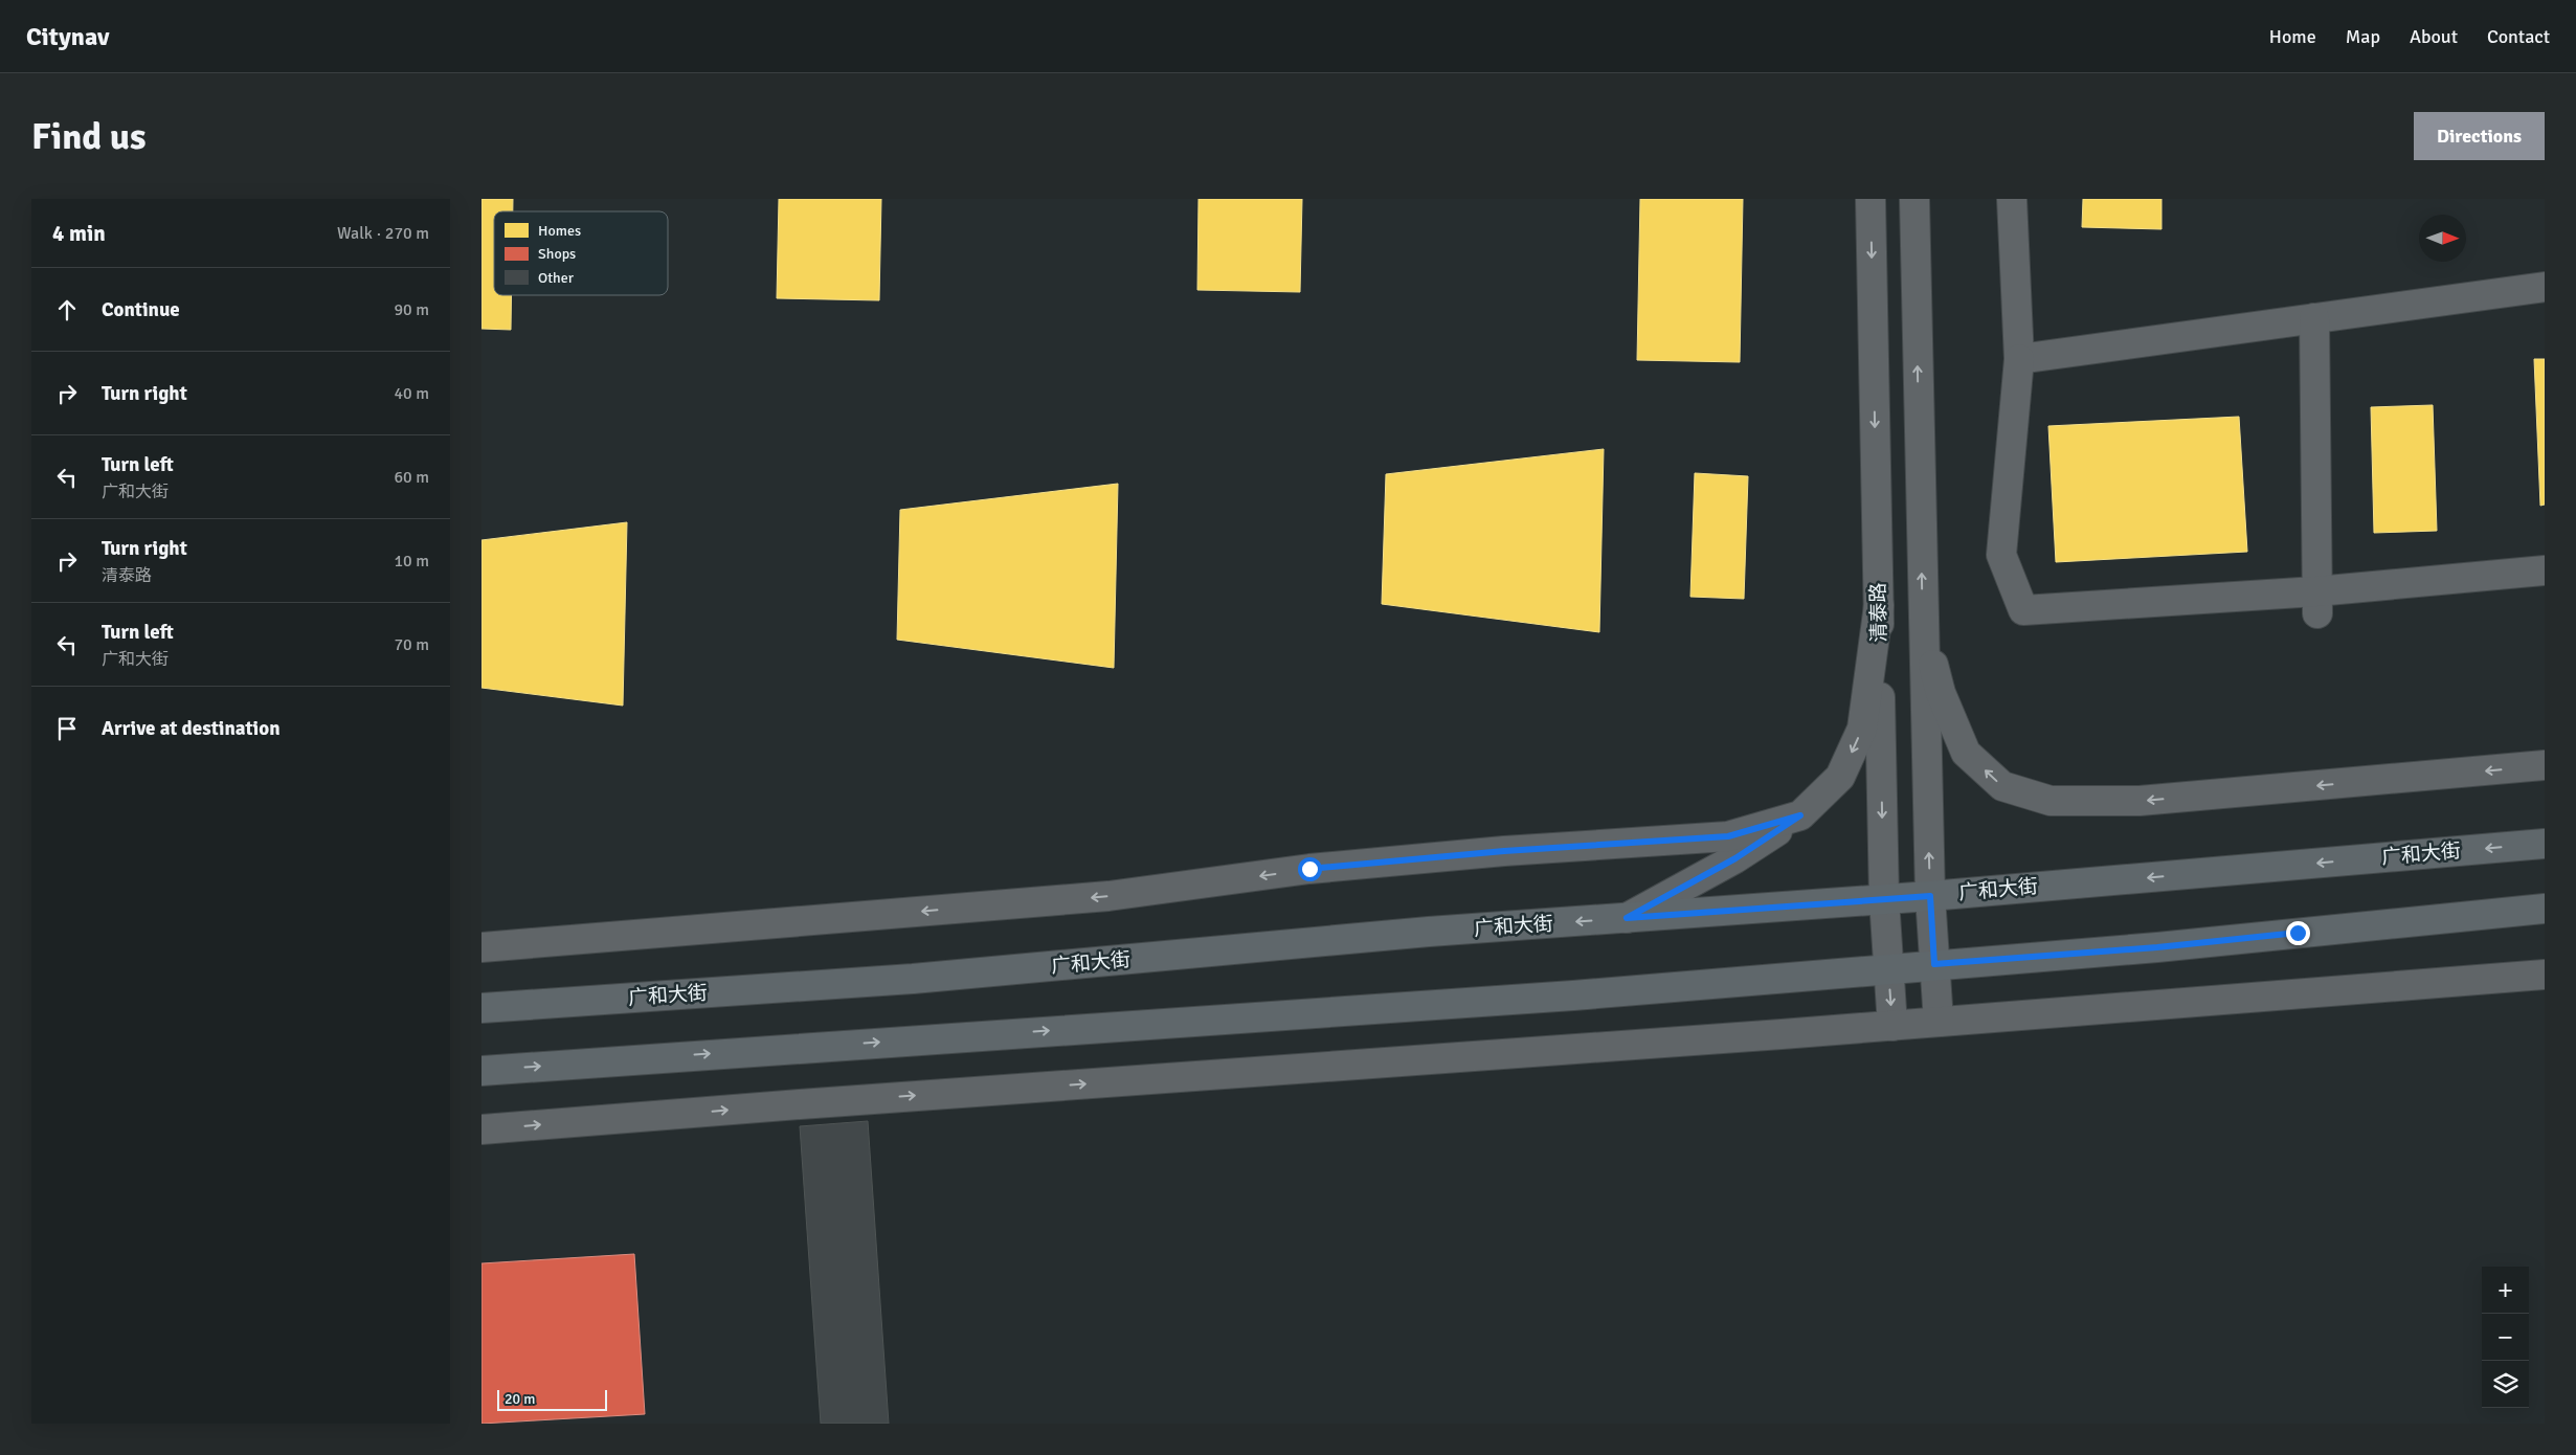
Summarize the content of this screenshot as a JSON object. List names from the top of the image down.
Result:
{
  "streets": {
    "main road": ["广和大街"],
    "street": ["清泰路"]
  },
  "crossings": [
    ["清泰路", "广和大街"]
  ],
  "legend": ["Homes", "Shops", "Other"],
  "scale_bar": "20 m",
  "north": "right",
  "page": {
    "header": "Citynav",
    "nav": [
      "Home",
      "Map",
      "About",
      "Contact"
    ],
    "buttons": "Directions",
    "title": "Find us",
    "heading": ["4 min", "Walk · 270 m"],
    "list": [
      ["Continue", "90 m"],
      ["Turn right", "40 m"],
      ["Turn left", "广和大街", "60 m"],
      ["Turn right", "清泰路", "10 m"],
      ["Turn left", "广和大街", "70 m"],
      "Arrive at destination"
    ],
    "map_buttons": ["+", "−"],
    "scale": "20 m"
  }
}
